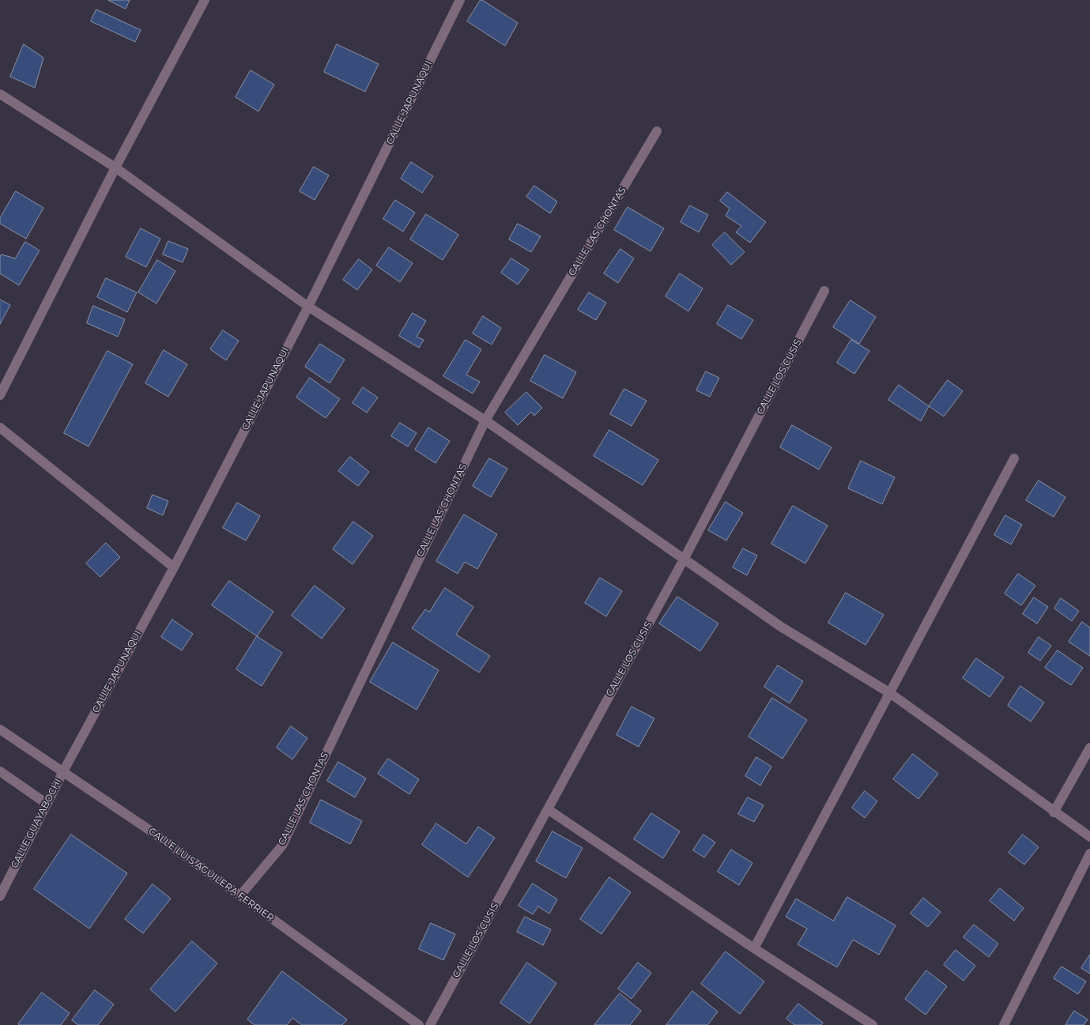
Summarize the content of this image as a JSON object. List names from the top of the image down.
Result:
{
  "streets": {
    "street": [
      "CALLE JAPUNAQUI",
      "CALLE LAS CHONTAS",
      "CALLE LOS CUSIS",
      "CALLE GUAYABOCHI",
      "CALLE LUIS AGUILERA FERRIER"
    ]
  },
  "crossings": [
    ["CALLE JAPUNAQUI", "CALLE GUAYABOCHI"],
    ["CALLE JAPUNAQUI", "CALLE LUIS AGUILERA FERRIER"],
    ["CALLE LAS CHONTAS", "CALLE LUIS AGUILERA FERRIER"],
    ["CALLE GUAYABOCHI", "CALLE LUIS AGUILERA FERRIER"]
  ]
}
